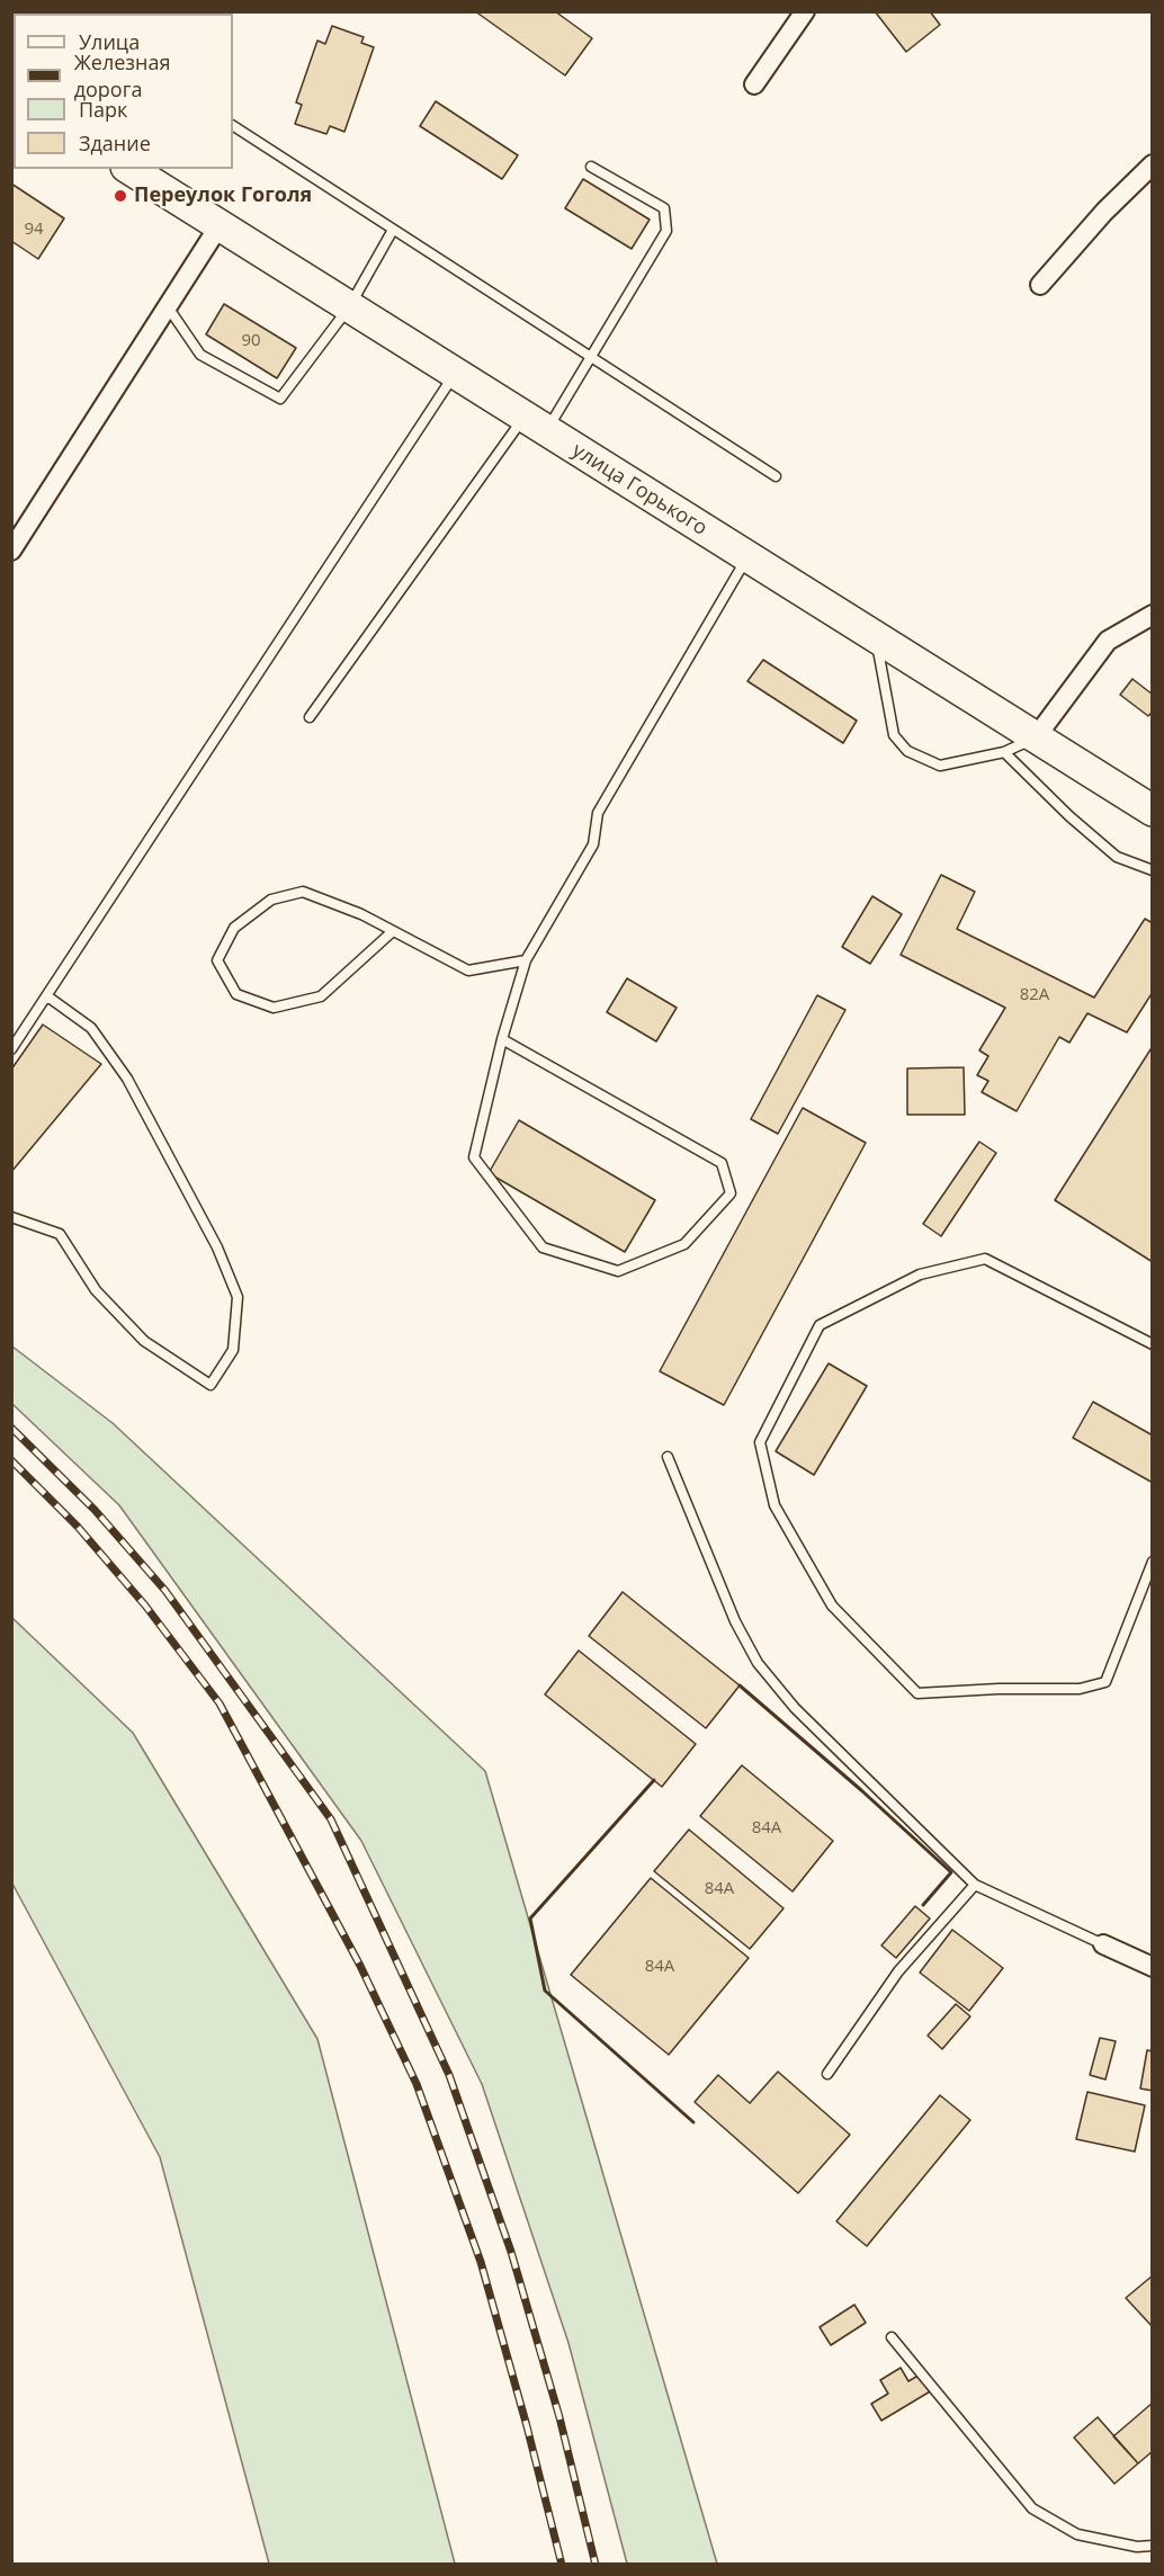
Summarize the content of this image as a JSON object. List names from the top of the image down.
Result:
{
  "streets": {
    "main road": ["улица Горького"]
  },
  "places": ["Переулок Гоголя"],
  "house_numbers": [
    "94",
    "90",
    "82А",
    "84А",
    "84А",
    "84А"
  ],
  "legend": [
    "Улица",
    "Железная дорога",
    "Парк",
    "Здание"
  ]
}
